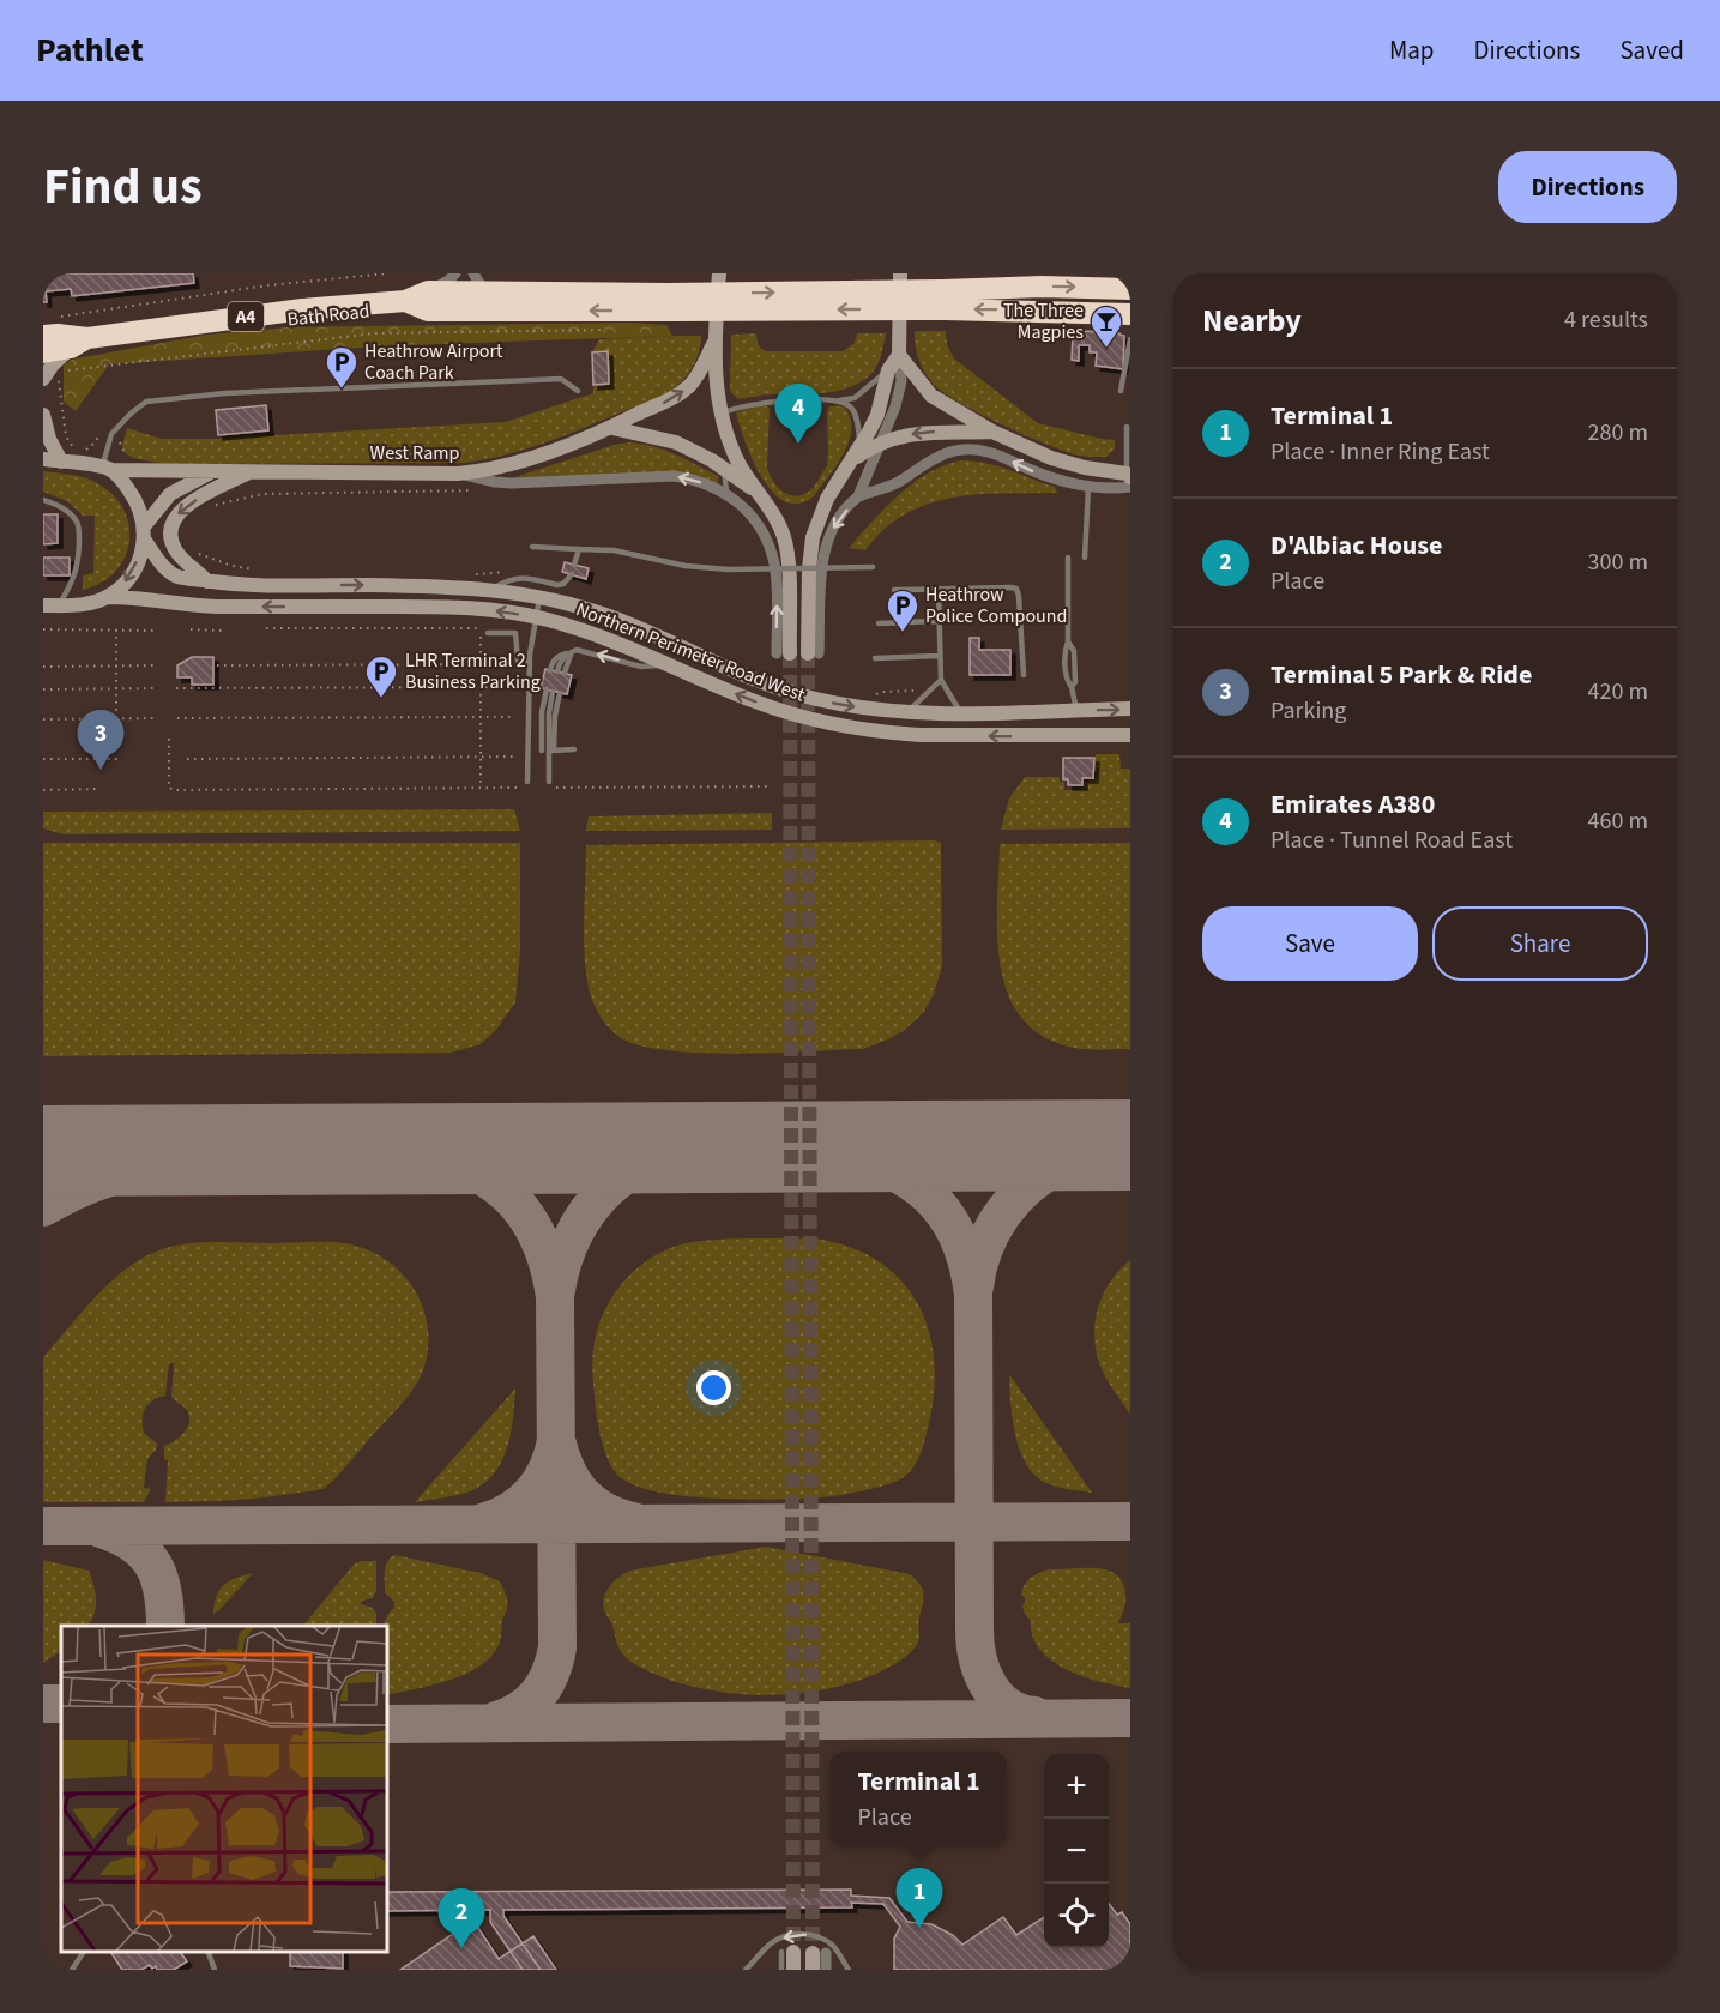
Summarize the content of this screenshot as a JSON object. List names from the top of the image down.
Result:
{
  "streets": {
    "highway": ["Bath Road", "A4"],
    "street": ["West Ramp", "Northern Perimeter Road West"]
  },
  "crossings": [
    ["West Ramp", "Northern Perimeter Road West"]
  ],
  "places": {
    "bar": ["The Three Magpies"],
    "parking": ["Heathrow Airport Coach Park", "Heathrow Police Compound", "LHR Terminal 2 Business Parking"]
  },
  "page": {
    "header": "Pathlet",
    "nav": ["Map", "Directions", "Saved"],
    "title": "Find us",
    "buttons": [
      "Directions",
      ["Save", "Share"]
    ],
    "heading": ["Nearby", "4 results"],
    "list": [
      {
        "mark": "1",
        "name": "Terminal 1",
        "note": "Place · Inner Ring East",
        "value": "280 m"
      },
      {
        "mark": "2",
        "name": "D'Albiac House",
        "note": "Place",
        "value": "300 m"
      },
      {
        "mark": "3",
        "name": "Terminal 5 Park & Ride",
        "note": "Parking",
        "value": "420 m"
      },
      {
        "mark": "4",
        "name": "Emirates A380",
        "note": "Place · Tunnel Road East",
        "value": "460 m"
      }
    ],
    "pins": [
      "4",
      "3",
      "1",
      "2"
    ],
    "popup": ["Terminal 1", "Place"],
    "map_buttons": ["+", "−"]
  }
}
